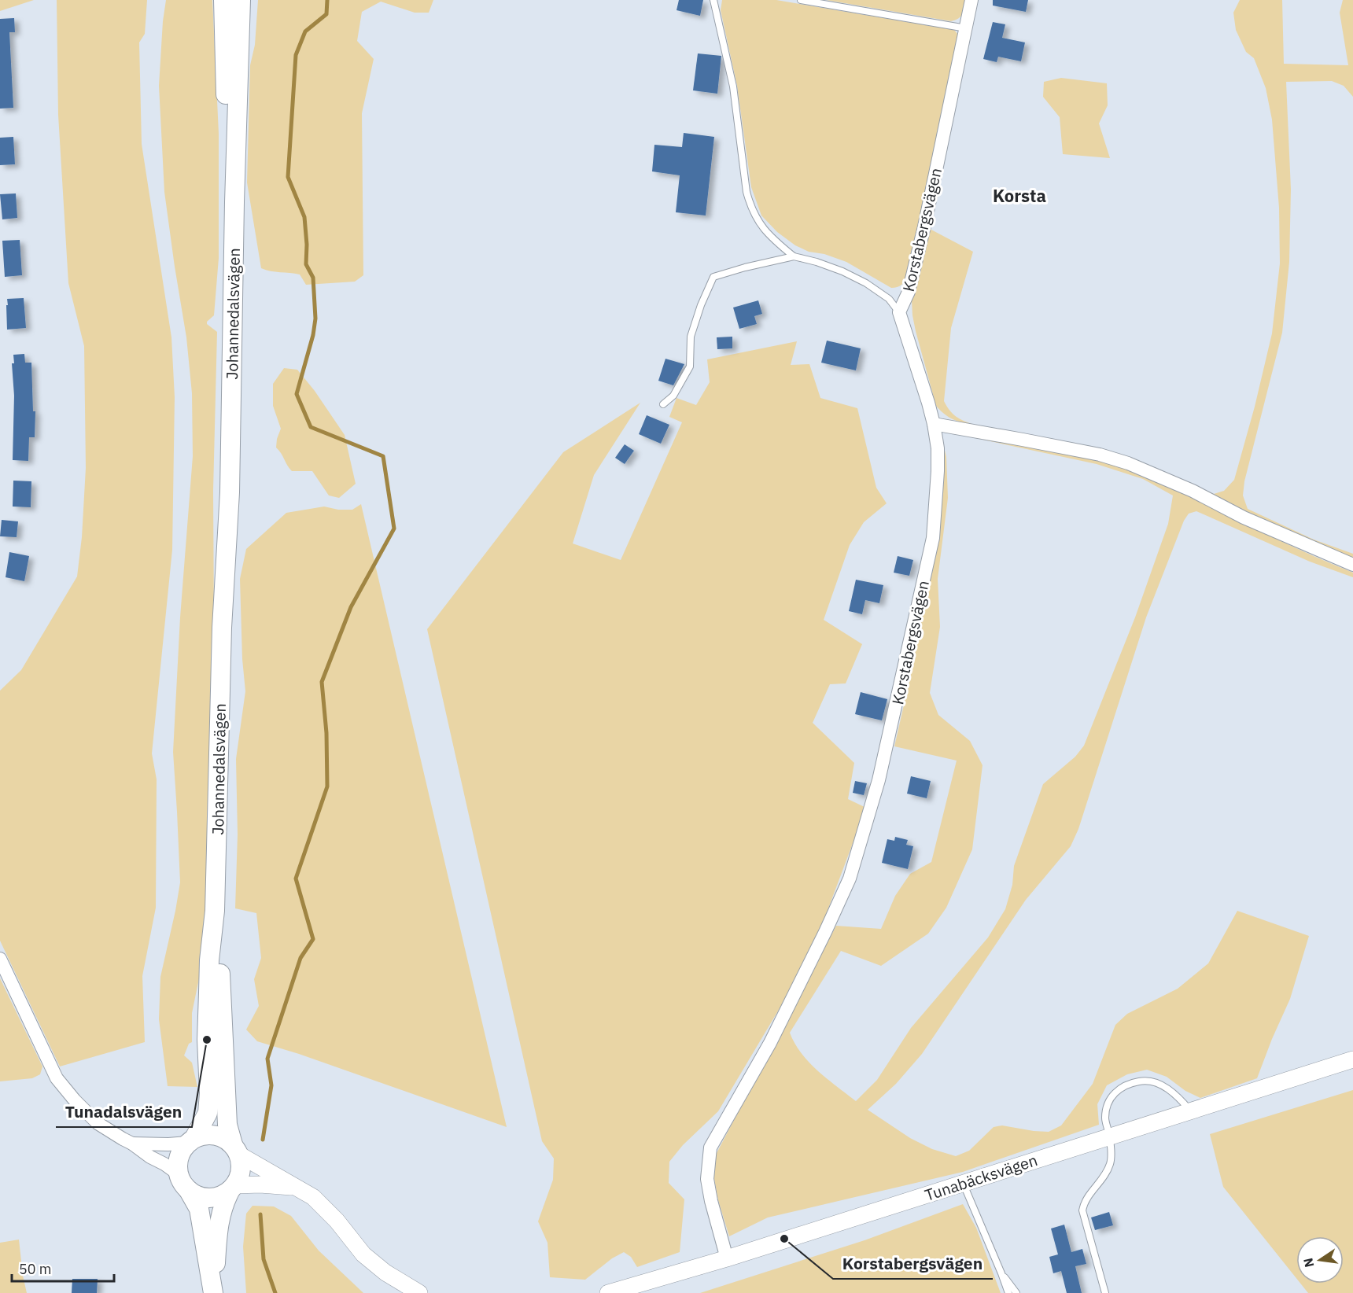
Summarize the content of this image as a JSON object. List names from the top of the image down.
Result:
{
  "streets": {
    "main road": ["Johannedalsvägen"],
    "street": ["Korstabergsvägen", "Tunabäcksvägen"]
  },
  "crossings": [
    ["Korstabergsvägen", "Tunabäcksvägen"]
  ],
  "districts": ["Korsta"],
  "places": ["Tunadalsvägen", "Korstabergsvägen"],
  "scale_bar": "50 m",
  "north": "left"
}
